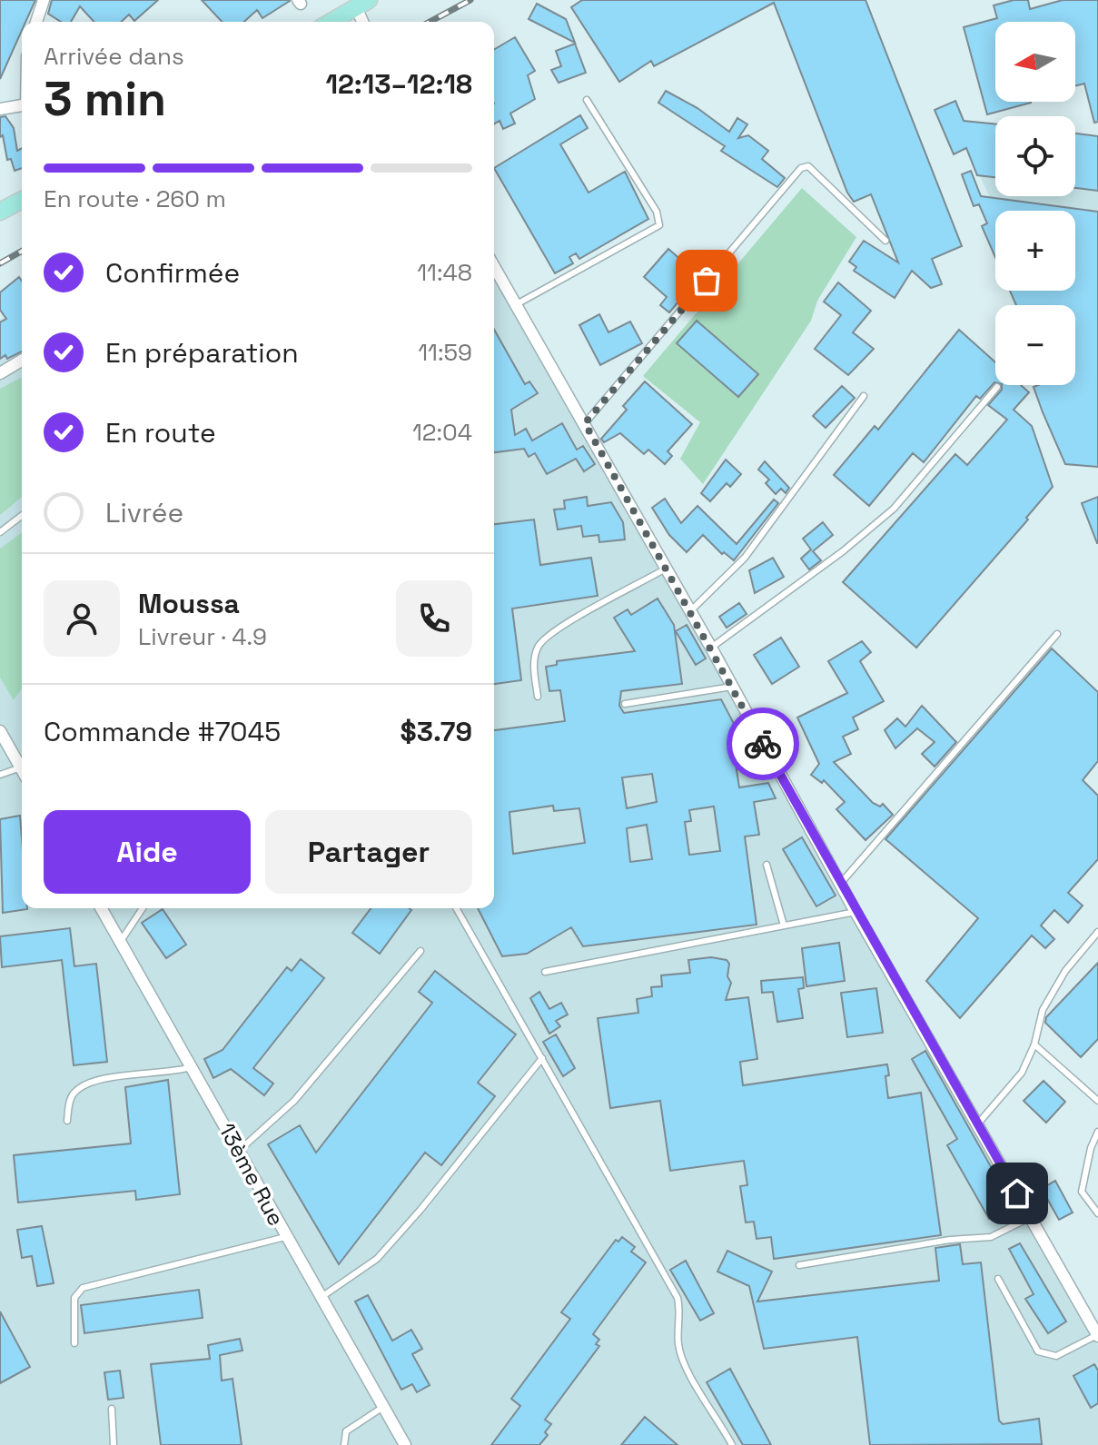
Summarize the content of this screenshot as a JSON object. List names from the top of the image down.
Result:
{
  "streets": {
    "street": ["13ème Rue"]
  },
  "north": "left",
  "page": {
    "map_buttons": ["+", "−"],
    "heading": ["3 min", "Arrivée dans", "12:13–12:18"],
    "panel": [
      "Moussa",
      "Livreur · 4.9",
      "Commande #7045",
      "$3.79"
    ],
    "bar": "En route · 260 m",
    "list": [
      ["Confirmée", "11:48"],
      ["En préparation", "11:59"],
      ["En route", "12:04"],
      "Livrée"
    ],
    "buttons": ["Aide", "Partager"]
  }
}
